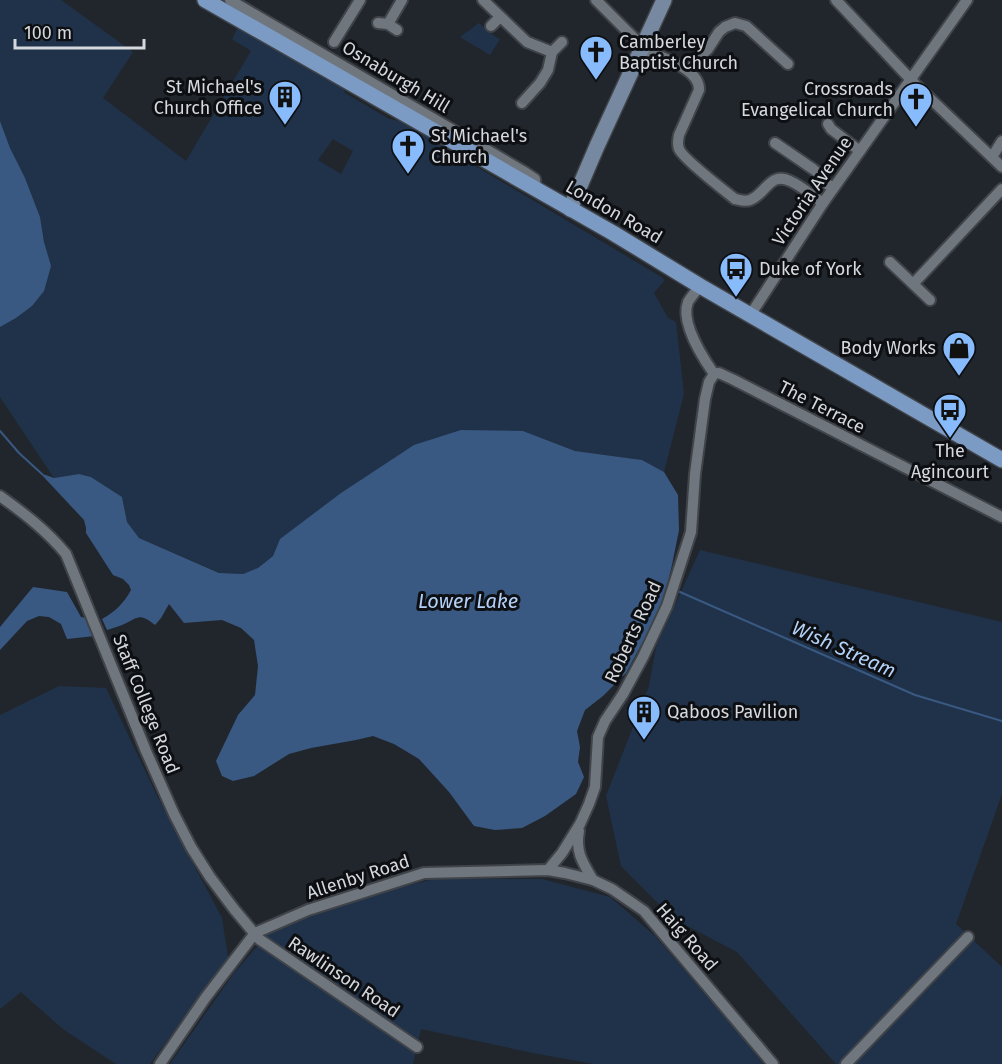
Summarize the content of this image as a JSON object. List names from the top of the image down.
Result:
{
  "streets": {
    "main road": ["London Road"],
    "street": [
      "Osnaburgh Hill",
      "Victoria Avenue",
      "The Terrace",
      "Roberts Road",
      "Staff College Road",
      "Allenby Road",
      "Haig Road",
      "Rawlinson Road"
    ]
  },
  "crossings": [
    ["Osnaburgh Hill", "London Road"],
    ["Victoria Avenue", "London Road"],
    ["The Terrace", "Roberts Road"],
    ["Staff College Road", "Allenby Road"],
    ["Staff College Road", "Rawlinson Road"],
    ["Allenby Road", "Haig Road"],
    ["Allenby Road", "Rawlinson Road"]
  ],
  "water": ["Lower Lake", "Wish Stream"],
  "places": {
    "church": ["Camberley Baptist Church", "Crossroads Evangelical Church", "St Michael's Church"],
    "building": ["St Michael's Church Office", "Qaboos Pavilion"],
    "bus stop": ["Duke of York", "The Agincourt"],
    "shop": ["Body Works"]
  },
  "scale_bar": "100 m"
}
